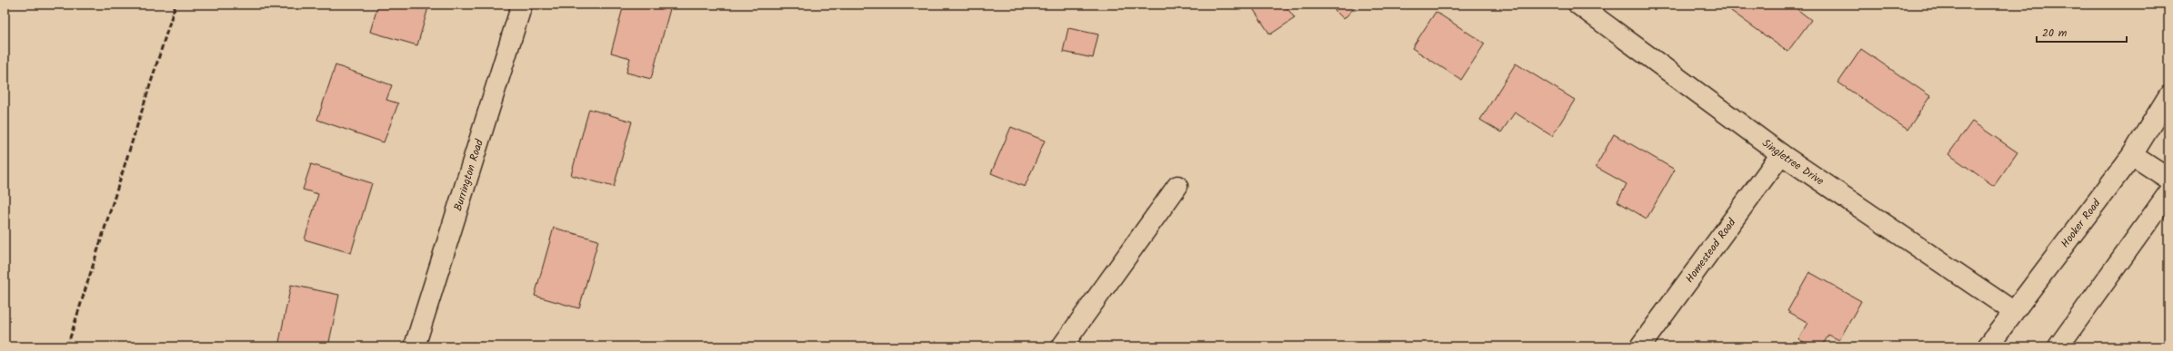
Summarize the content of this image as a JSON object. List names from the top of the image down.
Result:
{
  "streets": {
    "street": [
      "Singletree Drive",
      "Burrington Road",
      "Hooker Road",
      "Homestead Road"
    ]
  },
  "crossings": [
    ["Singletree Drive", "Hooker Road"],
    ["Singletree Drive", "Homestead Road"]
  ],
  "scale_bar": "20 m"
}
